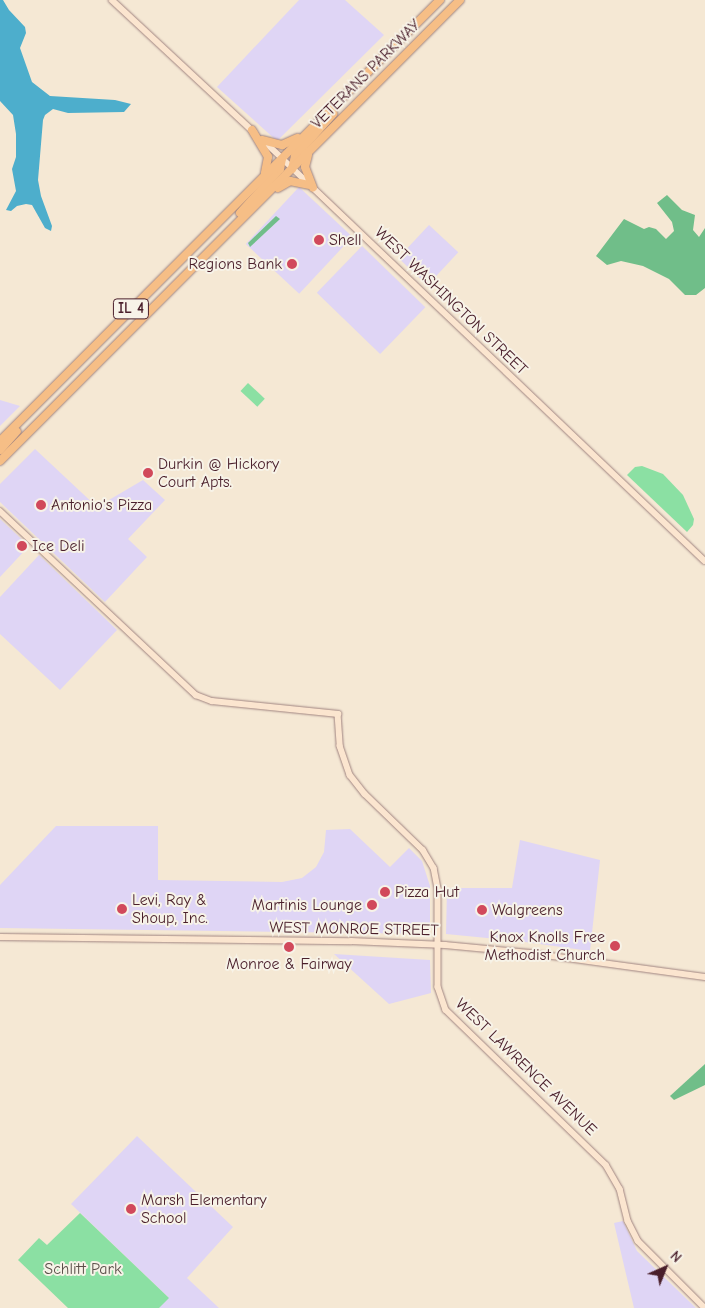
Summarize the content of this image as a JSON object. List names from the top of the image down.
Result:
{
  "streets": {
    "highway": ["VETERANS PARKWAY", "IL 4"],
    "street": ["WEST WASHINGTON STREET", "WEST MONROE STREET", "WEST LAWRENCE AVENUE"]
  },
  "crossings": [
    ["VETERANS PARKWAY", "WEST WASHINGTON STREET"],
    ["VETERANS PARKWAY", "IL 4"],
    ["WEST WASHINGTON STREET", "IL 4"],
    ["WEST MONROE STREET", "WEST LAWRENCE AVENUE"]
  ],
  "parks": ["Schlitt Park"],
  "places": [
    "Shell",
    "Regions Bank",
    "Durkin @ Hickory Court Apts.",
    "Antonio's Pizza",
    "Ice Deli",
    "Pizza Hut",
    "Martinis Lounge",
    "Levi, Ray & Shoup, Inc.",
    "Walgreens",
    "Knox Knolls Free Methodist Church",
    "Monroe & Fairway",
    "Marsh Elementary School"
  ],
  "north": "top right"
}
